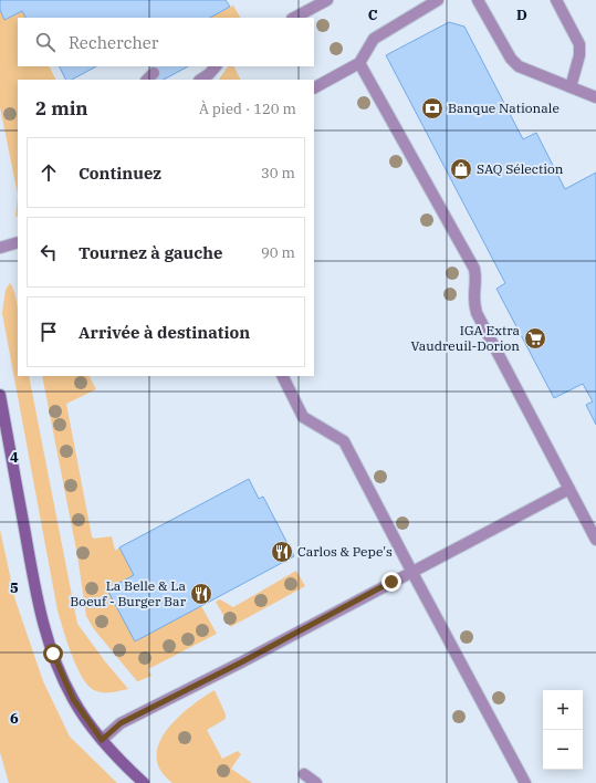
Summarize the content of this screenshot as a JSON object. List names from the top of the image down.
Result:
{
  "places": {
    "bank": ["Banque Nationale"],
    "shop": ["SAQ Sélection"],
    "supermarket": ["IGA Extra Vaudreuil-Dorion"],
    "restaurant": ["Carlos & Pepe's", "La Belle & La Boeuf - Burger Bar"]
  },
  "page": {
    "search": "Rechercher",
    "heading": ["2 min", "À pied · 120 m"],
    "list": [
      ["Continuez", "30 m"],
      ["Tournez à gauche", "90 m"],
      "Arrivée à destination"
    ],
    "map_buttons": ["+", "−"]
  },
  "grid": {
    "columns": ["C", "D"],
    "rows": ["4", "5", "6"]
  }
}
